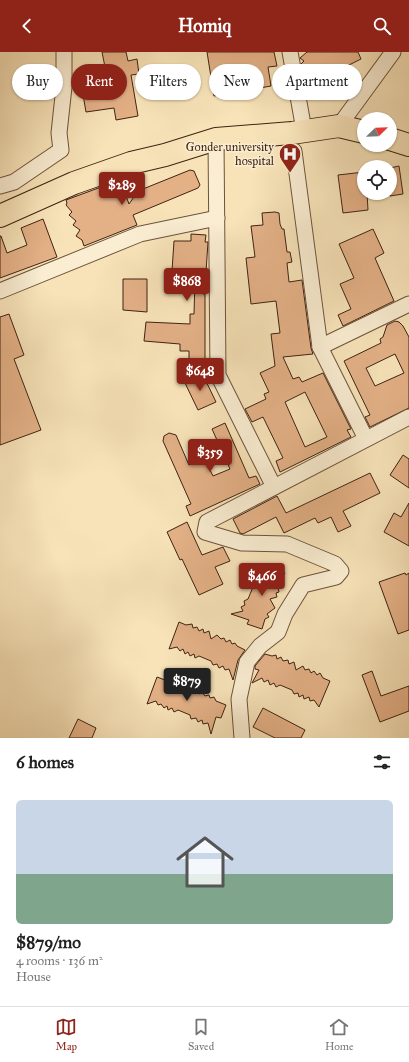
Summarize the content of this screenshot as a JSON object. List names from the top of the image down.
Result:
{
  "places": {
    "hospital": ["Gonder university hospital"]
  },
  "north": "top right",
  "page": {
    "header": "Homiq",
    "chip": [
      "Buy",
      "Rent",
      "Filters",
      "New",
      "Apartment"
    ],
    "price": [
      "$289",
      "$868",
      "$648",
      "$359",
      "$466",
      "$879"
    ],
    "heading": "6 homes",
    "list": [
      {
        "name": "$879/mo",
        "note": "4 rooms · 136 m² · House"
      }
    ],
    "tabs": ["Map", "Saved", "Home"]
  }
}
